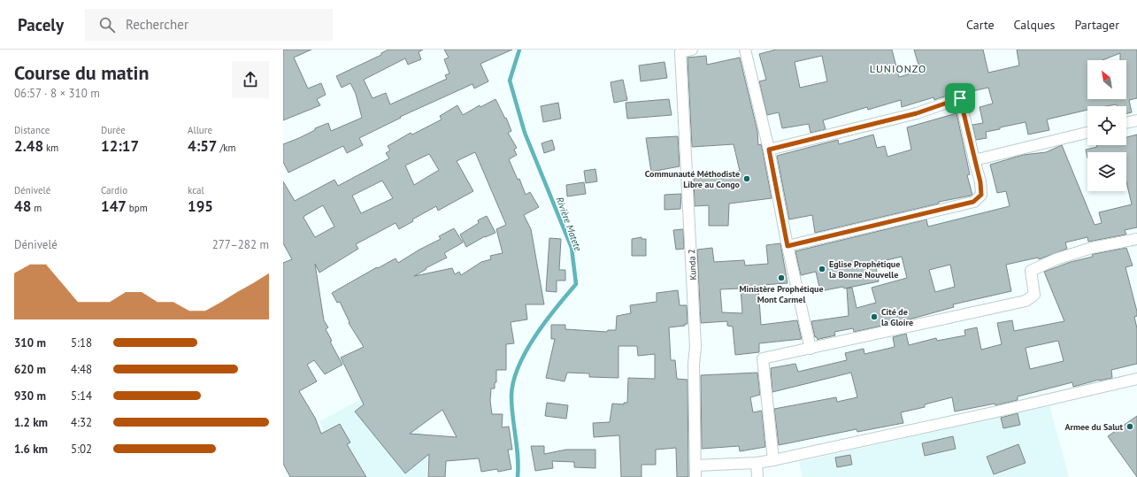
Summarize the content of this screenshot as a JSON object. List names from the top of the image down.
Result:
{
  "streets": {
    "street": ["Kunda 2"]
  },
  "districts": ["LUNIONZO"],
  "water": ["Rivière Matete"],
  "places": [
    "Communauté Méthodiste Libre au Congo",
    "Eglise Prophétique la Bonne Nouvelle",
    "Ministère Prophétique Mont Carmel",
    "Cité de la Gloire",
    "Armee du Salut"
  ],
  "north": "top left",
  "page": {
    "header": "Pacely",
    "search": "Rechercher",
    "nav": ["Carte", "Calques", "Partager"],
    "heading": ["Course du matin", "06:57 · 8 × 310 m"],
    "stats": [
      ["Distance", "2.48 km"],
      ["Durée", "12:17"],
      ["Allure", "4:57 /km"],
      ["Dénivelé", "48 m"],
      ["Cardio", "147 bpm"],
      ["kcal", "195"]
    ],
    "chart": ["Dénivelé", "277–282 m"],
    "list": [
      {
        "name": "310 m",
        "note": "5:18"
      },
      {
        "name": "620 m",
        "note": "4:48"
      },
      {
        "name": "930 m",
        "note": "5:14"
      },
      {
        "name": "1.2 km",
        "note": "4:32"
      },
      {
        "name": "1.6 km",
        "note": "5:02"
      }
    ]
  }
}
